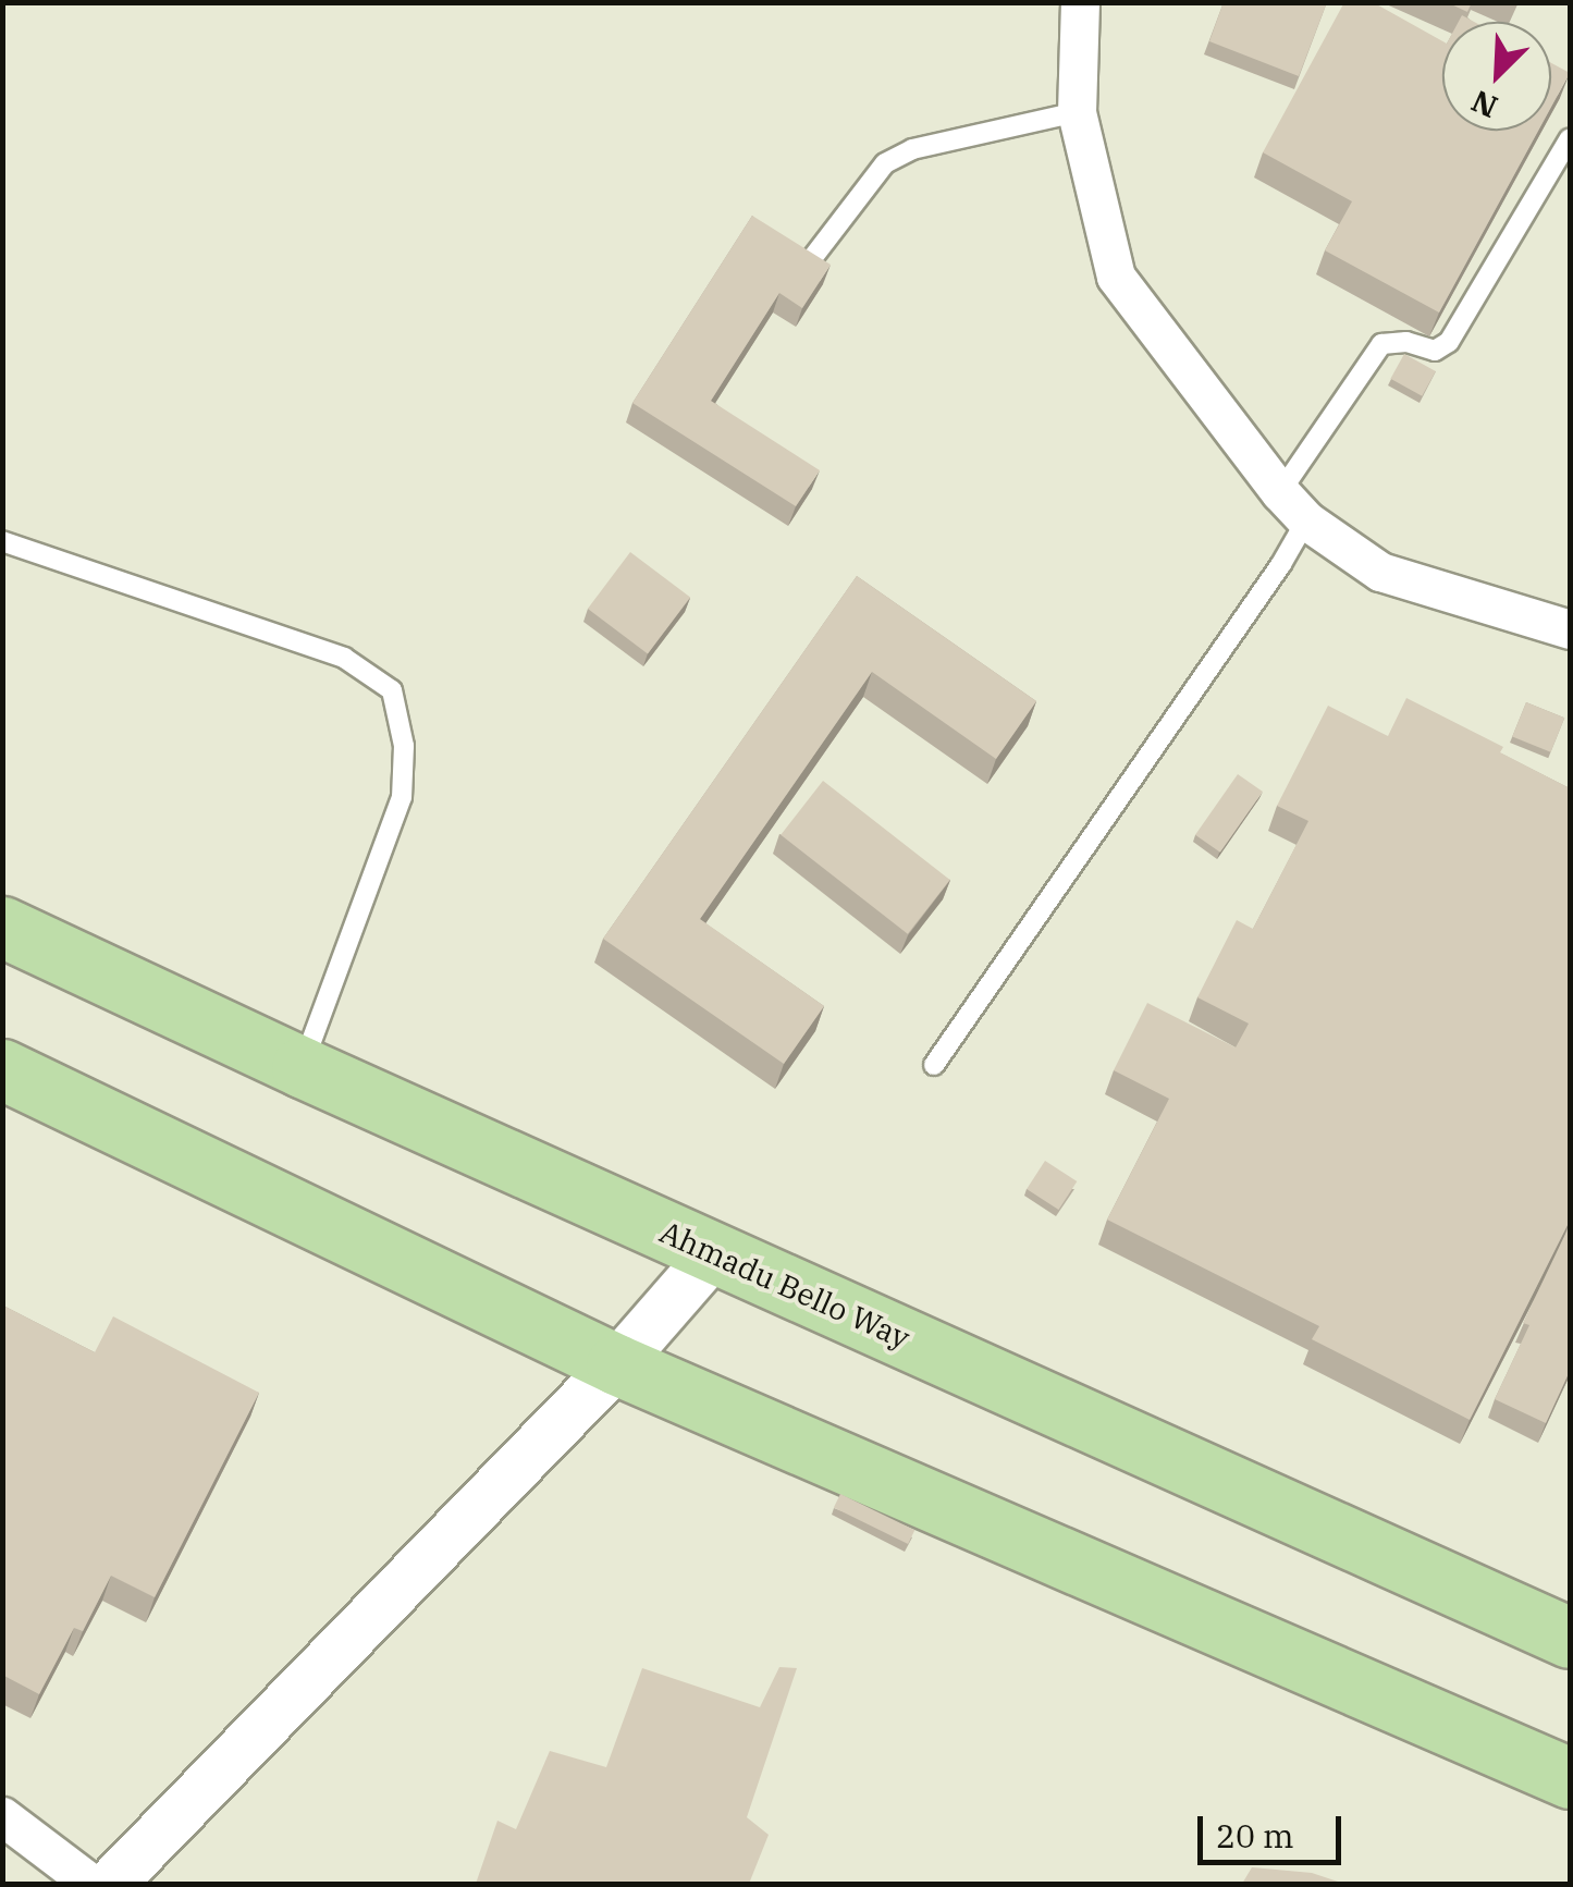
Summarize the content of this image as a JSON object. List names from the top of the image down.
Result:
{
  "streets": {
    "main road": ["Ahmadu Bello Way"]
  },
  "scale_bar": "20 m",
  "north": "bottom left"
}
